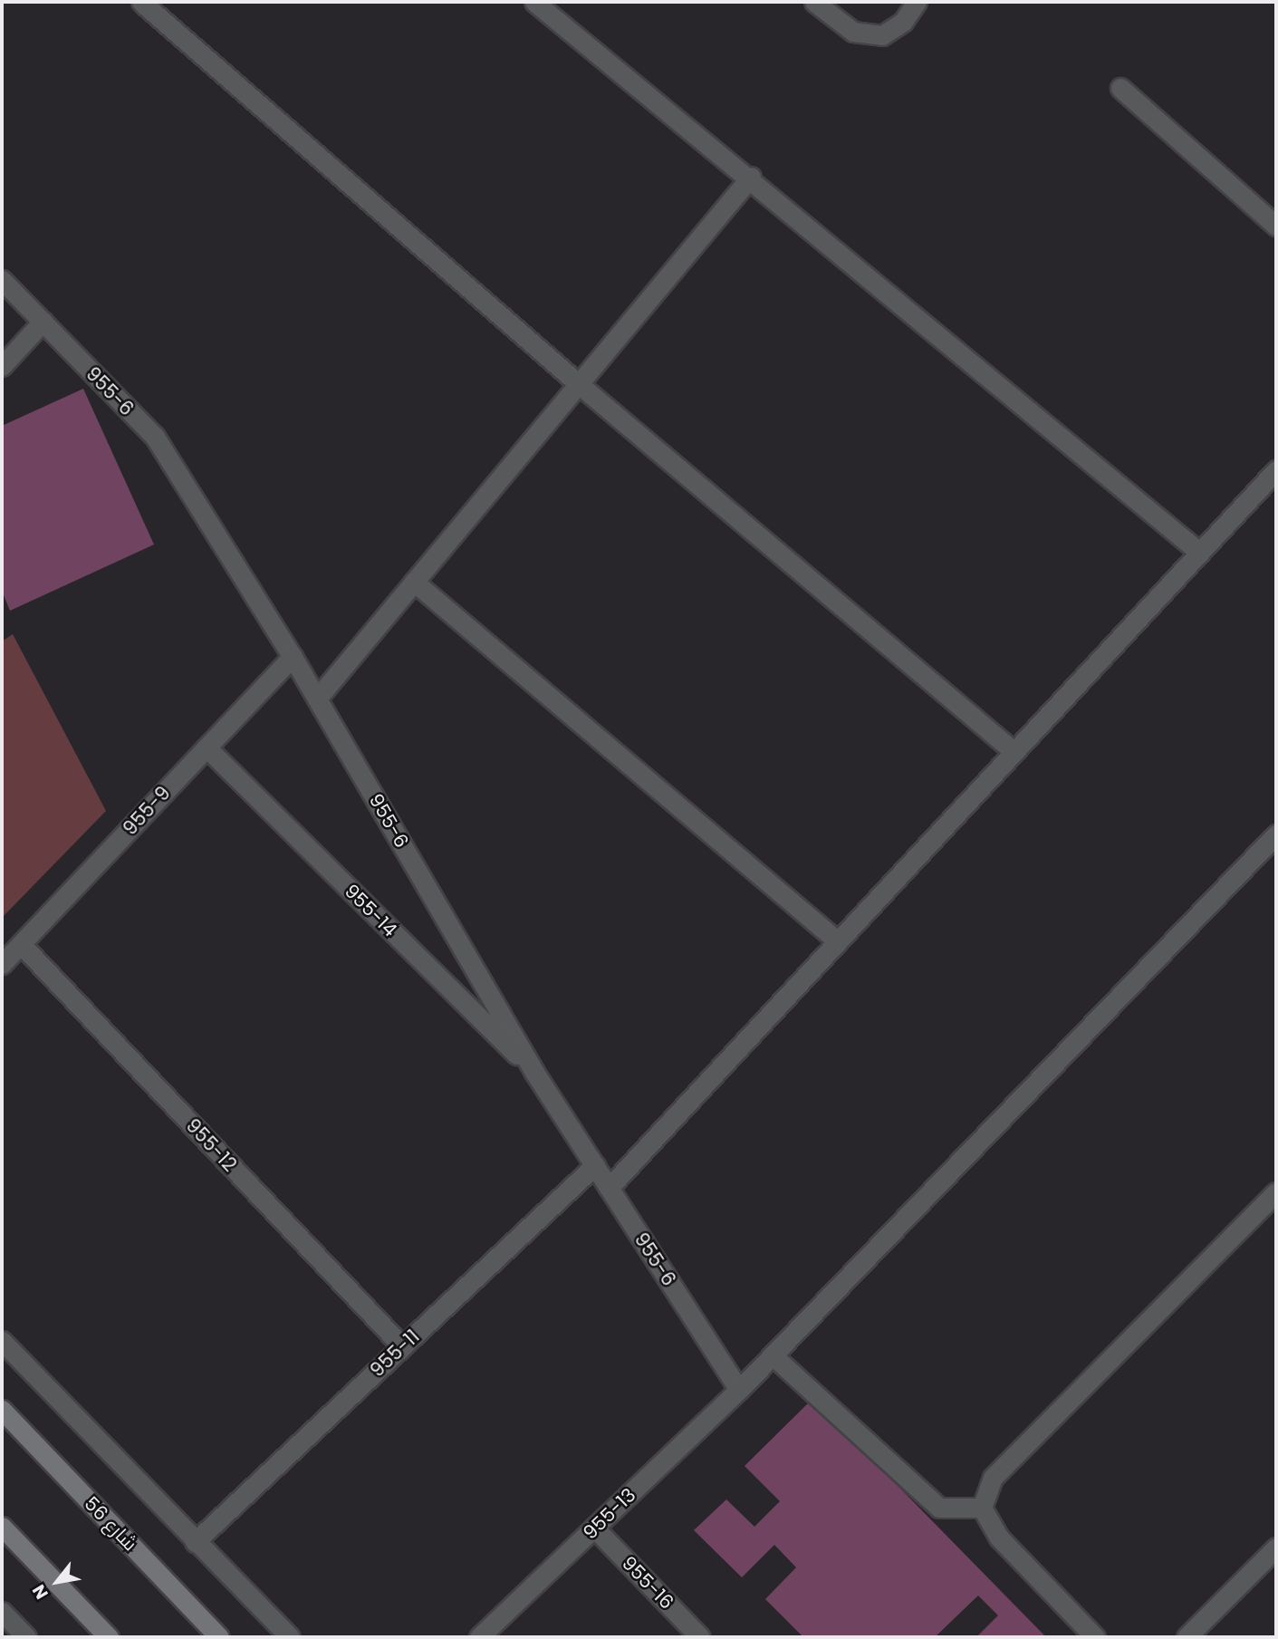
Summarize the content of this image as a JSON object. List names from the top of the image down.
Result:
{
  "streets": {
    "street": [
      "955-6",
      "955-9",
      "955-14",
      "955-12",
      "955-11",
      "955-13",
      "شارع 56",
      "955-16"
    ]
  },
  "crossings": [
    ["955-6", "955-9"],
    ["955-6", "955-14"],
    ["955-6", "955-11"],
    ["955-6", "955-13"],
    ["955-9", "955-14"],
    ["955-9", "955-12"],
    ["955-12", "955-11"],
    ["955-13", "955-16"]
  ],
  "north": "bottom left"
}
